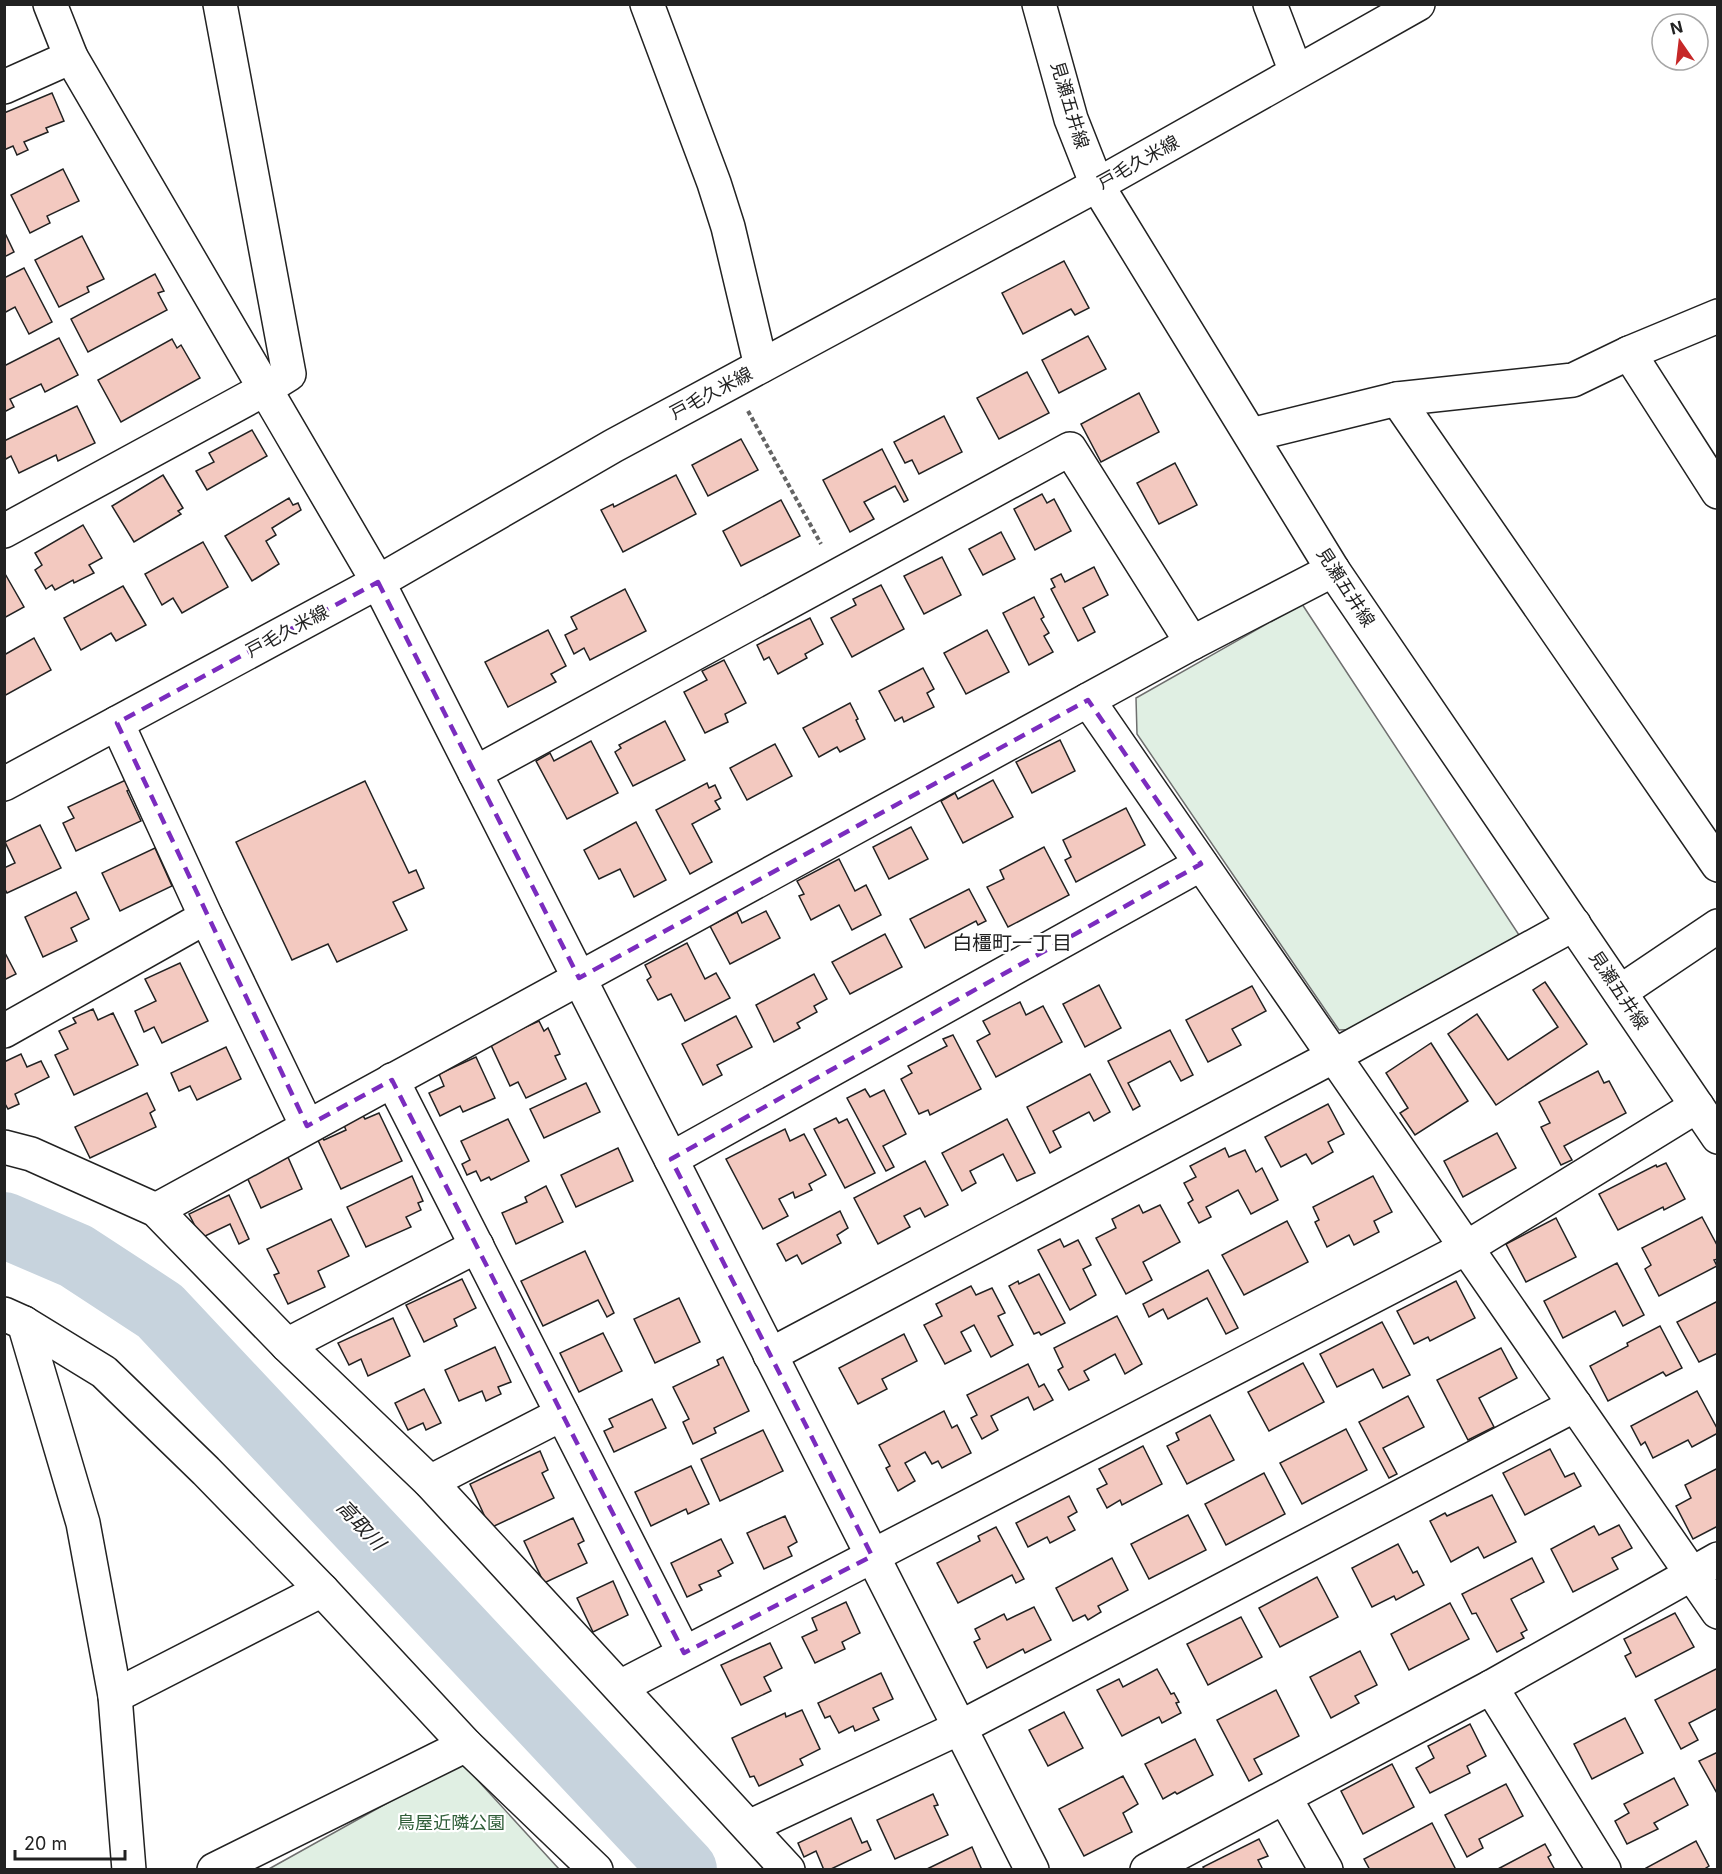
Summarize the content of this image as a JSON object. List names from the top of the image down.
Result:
{
  "streets": {
    "street": ["見瀬五井線", "戸毛久米線"]
  },
  "crossings": [
    ["見瀬五井線", "戸毛久米線"]
  ],
  "districts": ["白橿町一丁目"],
  "water": ["高取川"],
  "parks": ["鳥屋近隣公園"],
  "scale_bar": "20 m",
  "north": "top"
}
